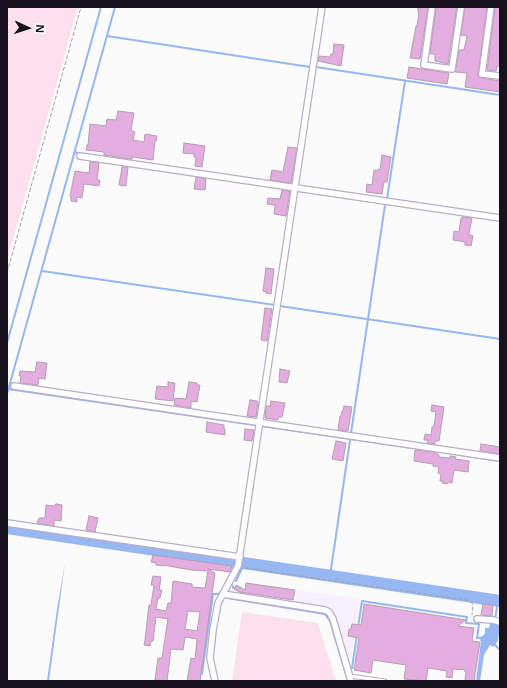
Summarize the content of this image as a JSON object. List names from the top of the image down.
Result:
{
  "north": "right"
}
